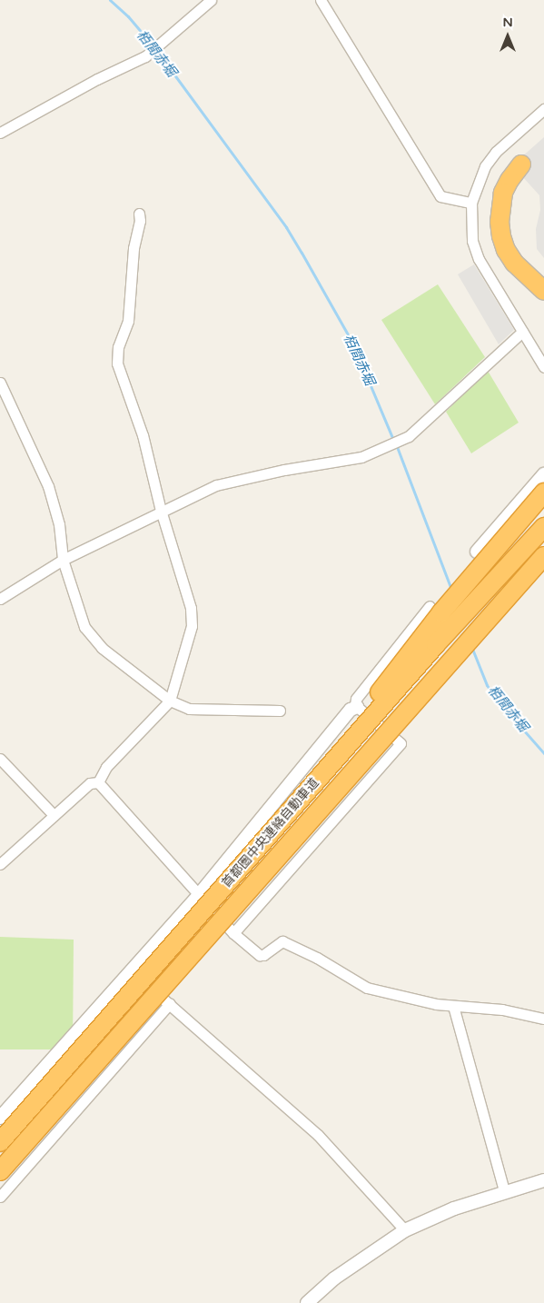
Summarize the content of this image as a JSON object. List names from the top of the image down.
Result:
{
  "streets": {
    "highway": ["首都圏中央連絡自動車道"]
  },
  "water": ["栢間赤堀"],
  "north": "top"
}
